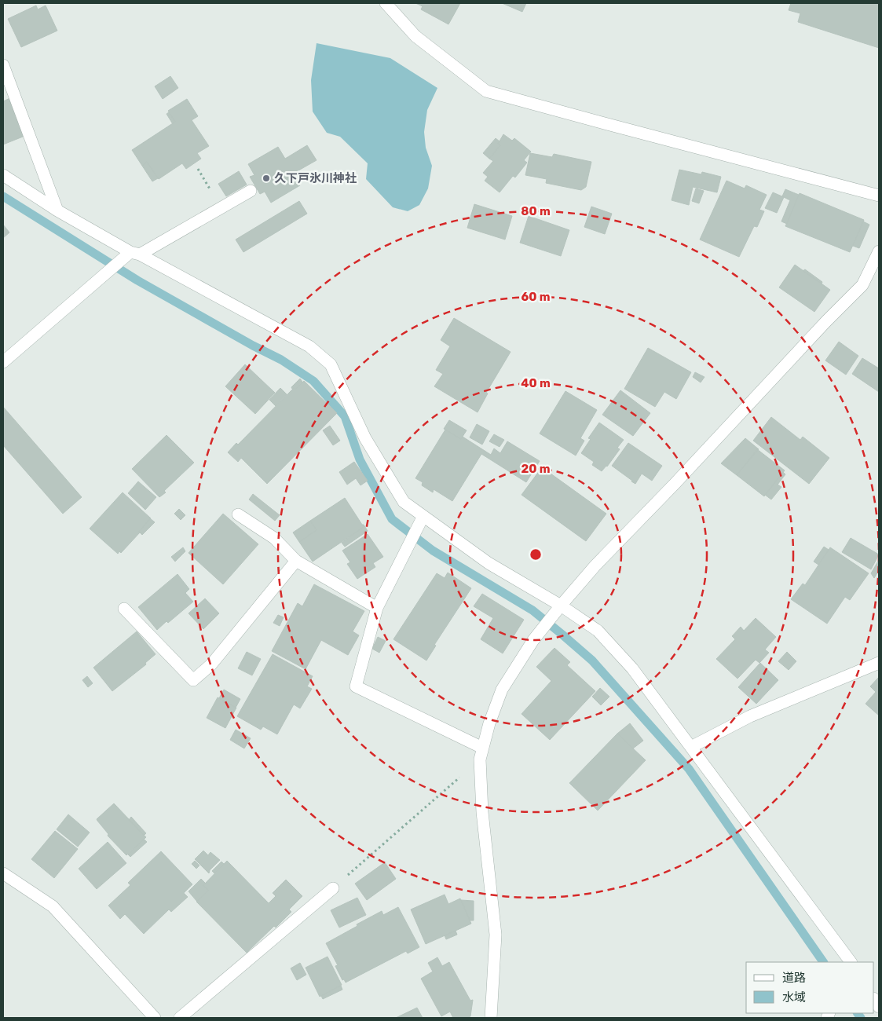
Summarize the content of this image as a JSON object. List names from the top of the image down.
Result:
{
  "places": ["久下戸氷川神社"],
  "legend": ["道路", "水域"],
  "rings": [
    "80 m",
    "60 m",
    "40 m",
    "20 m"
  ]
}
